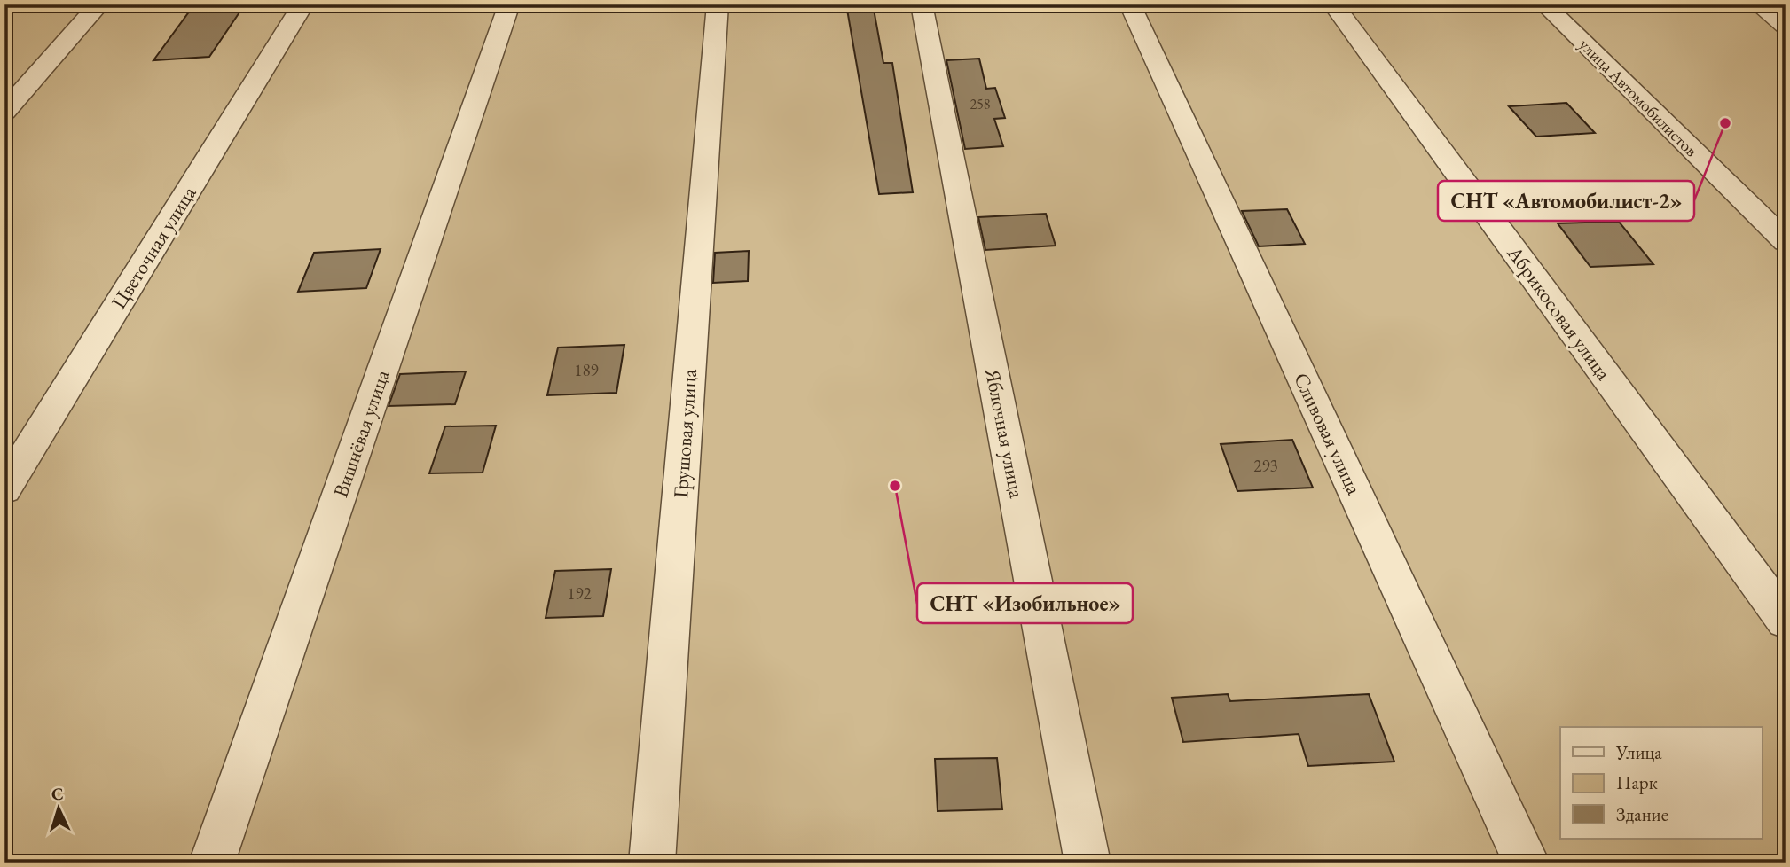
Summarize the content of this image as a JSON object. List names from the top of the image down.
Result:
{
  "streets": {
    "street": [
      "улица Автомобилистов",
      "Цветочная улица",
      "Абрикосовая улица",
      "Вишнёвая улица",
      "Грушовая улица",
      "Яблочная улица",
      "Сливовая улица"
    ]
  },
  "places": ["СНТ «Автомобилист-2»", "СНТ «Изобильное»"],
  "house_numbers": [
    "258",
    "189",
    "293",
    "192"
  ],
  "legend": ["Улица", "Парк", "Здание"],
  "north": "top"
}
